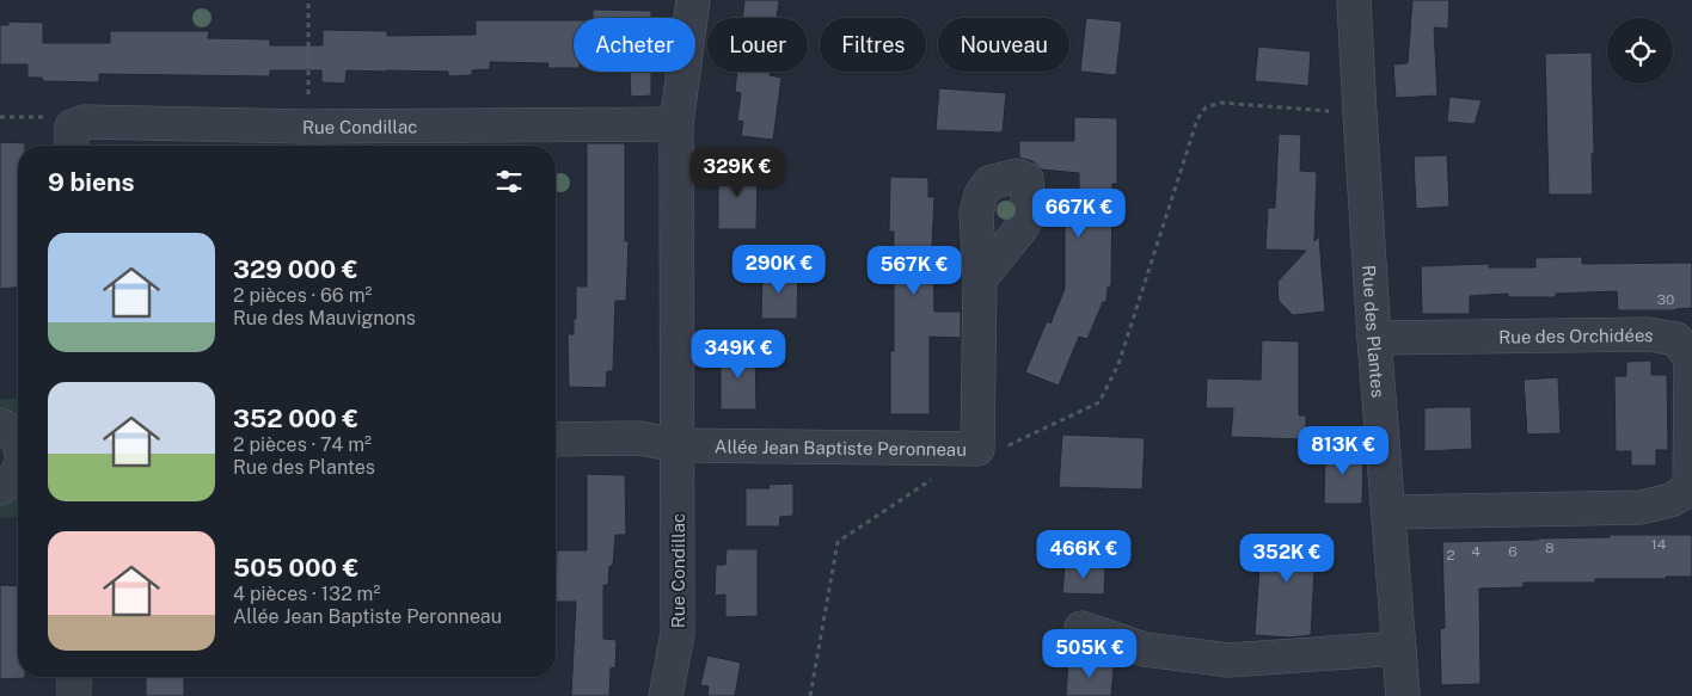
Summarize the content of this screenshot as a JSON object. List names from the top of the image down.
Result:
{
  "streets": {
    "street": [
      "Rue Condillac",
      "Rue des Plantes",
      "Rue des Orchidées",
      "Allée Jean Baptiste Peronneau"
    ]
  },
  "crossings": [
    ["Rue Condillac", "Allée Jean Baptiste Peronneau"],
    ["Rue des Plantes", "Rue des Orchidées"]
  ],
  "house_numbers": [
    "30",
    "14",
    "8",
    "4",
    "6",
    "2"
  ],
  "page": {
    "chip": [
      "Acheter",
      "Louer",
      "Filtres",
      "Nouveau"
    ],
    "heading": "9 biens",
    "price": [
      "329K €",
      "667K €",
      "290K €",
      "567K €",
      "349K €",
      "813K €",
      "466K €",
      "352K €",
      "505K €"
    ],
    "list": [
      {
        "name": "329 000 €",
        "note": "2 pièces · 66 m² · Rue des Mauvignons"
      },
      {
        "name": "352 000 €",
        "note": "2 pièces · 74 m² · Rue des Plantes"
      },
      {
        "name": "505 000 €",
        "note": "4 pièces · 132 m² · Allée Jean Baptiste Peronneau"
      }
    ]
  }
}
